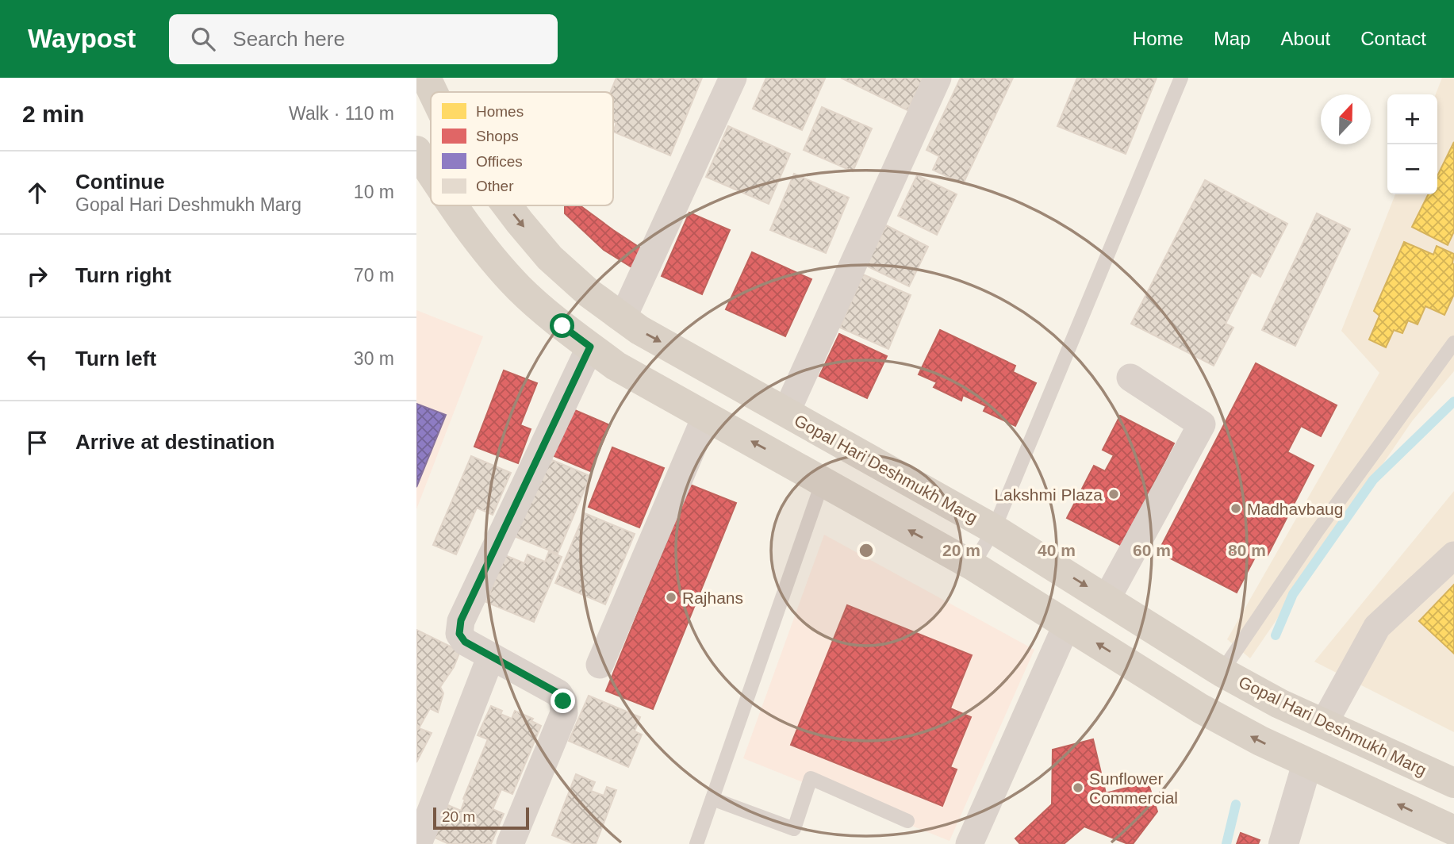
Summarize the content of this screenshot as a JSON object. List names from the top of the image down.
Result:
{
  "streets": {
    "main road": ["Gopal Hari Deshmukh Marg"]
  },
  "places": [
    "Lakshmi Plaza",
    "Madhavbaug",
    "Rajhans",
    "Sunflower Commercial"
  ],
  "legend": [
    "Homes",
    "Shops",
    "Offices",
    "Other"
  ],
  "scale_bar": "20 m",
  "north": "top",
  "page": {
    "header": "Waypost",
    "search": "Search here",
    "nav": [
      "Home",
      "Map",
      "About",
      "Contact"
    ],
    "heading": ["2 min", "Walk · 110 m"],
    "map_buttons": ["+", "−"],
    "list": [
      ["Continue", "Gopal Hari Deshmukh Marg", "10 m"],
      ["Turn right", "70 m"],
      ["Turn left", "30 m"],
      "Arrive at destination"
    ],
    "scale": "20 m"
  },
  "rings": [
    "20 m",
    "40 m",
    "60 m",
    "80 m"
  ]
}
